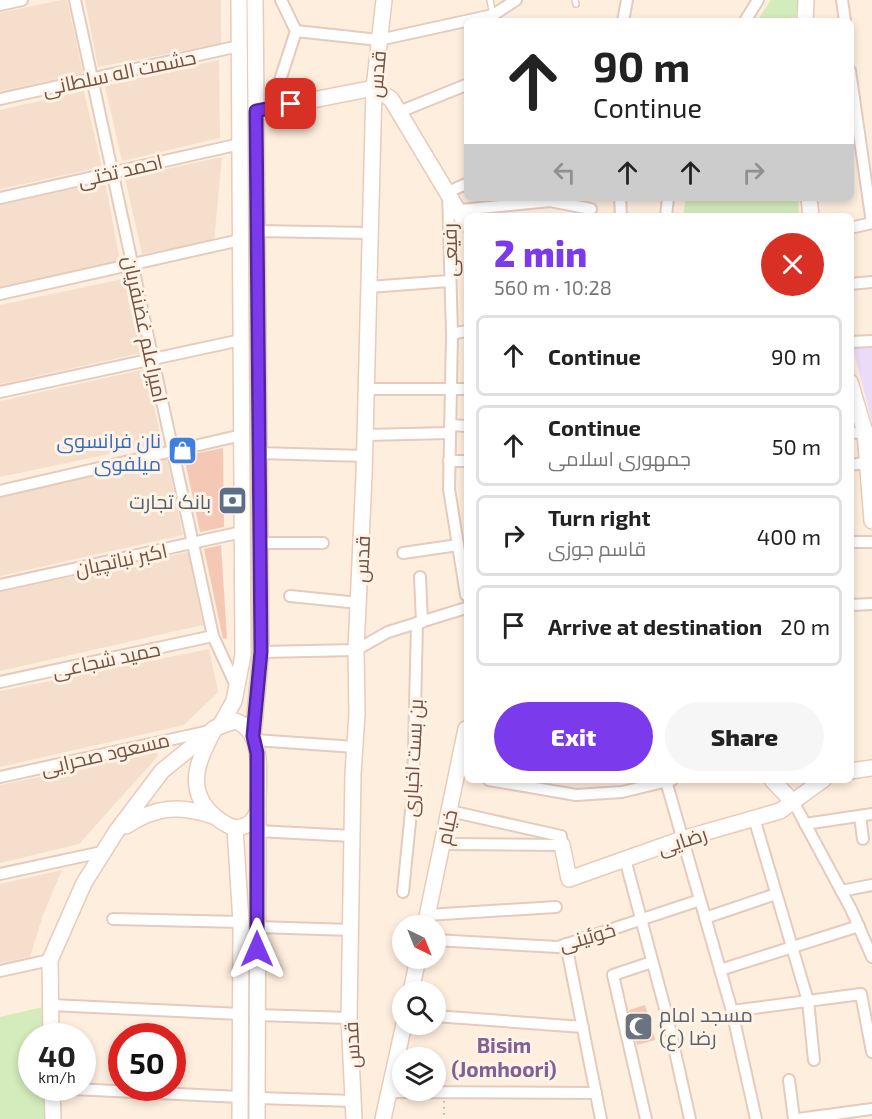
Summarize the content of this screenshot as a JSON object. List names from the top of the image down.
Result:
{
  "streets": {
    "main road": ["قدس", "خیام", "رضایی"],
    "street": [
      "حشمت اله سلطانی",
      "احمد تختی",
      "رفیعی",
      "امیراعلم غضنفریان",
      "اکبر نباتچیان",
      "حمید شجاعی",
      "مسعود صحرایی",
      "بن بست اخباری",
      "خوئینی"
    ]
  },
  "crossings": [
    ["حشمت اله سلطانی", "امیراعلم غضنفریان"],
    ["احمد تختی", "امیراعلم غضنفریان"],
    ["امیراعلم غضنفریان", "اکبر نباتچیان"],
    ["امیراعلم غضنفریان", "حمید شجاعی"]
  ],
  "districts": ["Bisim (Jomhoori)"],
  "places": {
    "shop": ["نان فرانسوی میلفوی"],
    "bank": ["بانک تجارت"],
    "mosque": ["مسجد امام رضا (ع)"]
  },
  "north": "bottom right",
  "page": {
    "turn": ["90 m", "Continue"],
    "heading": ["2 min", "560 m · 10:28"],
    "list": [
      {
        "name": "Continue",
        "value": "90 m"
      },
      {
        "name": "Continue",
        "note": "جمهوری اسلامی",
        "value": "50 m"
      },
      {
        "name": "Turn right",
        "note": "قاسم جوزی",
        "value": "400 m"
      },
      {
        "name": "Arrive at destination",
        "value": "20 m"
      }
    ],
    "buttons": ["Exit", "Share"],
    "speed": "40 km/h",
    "limit": "50"
  }
}
